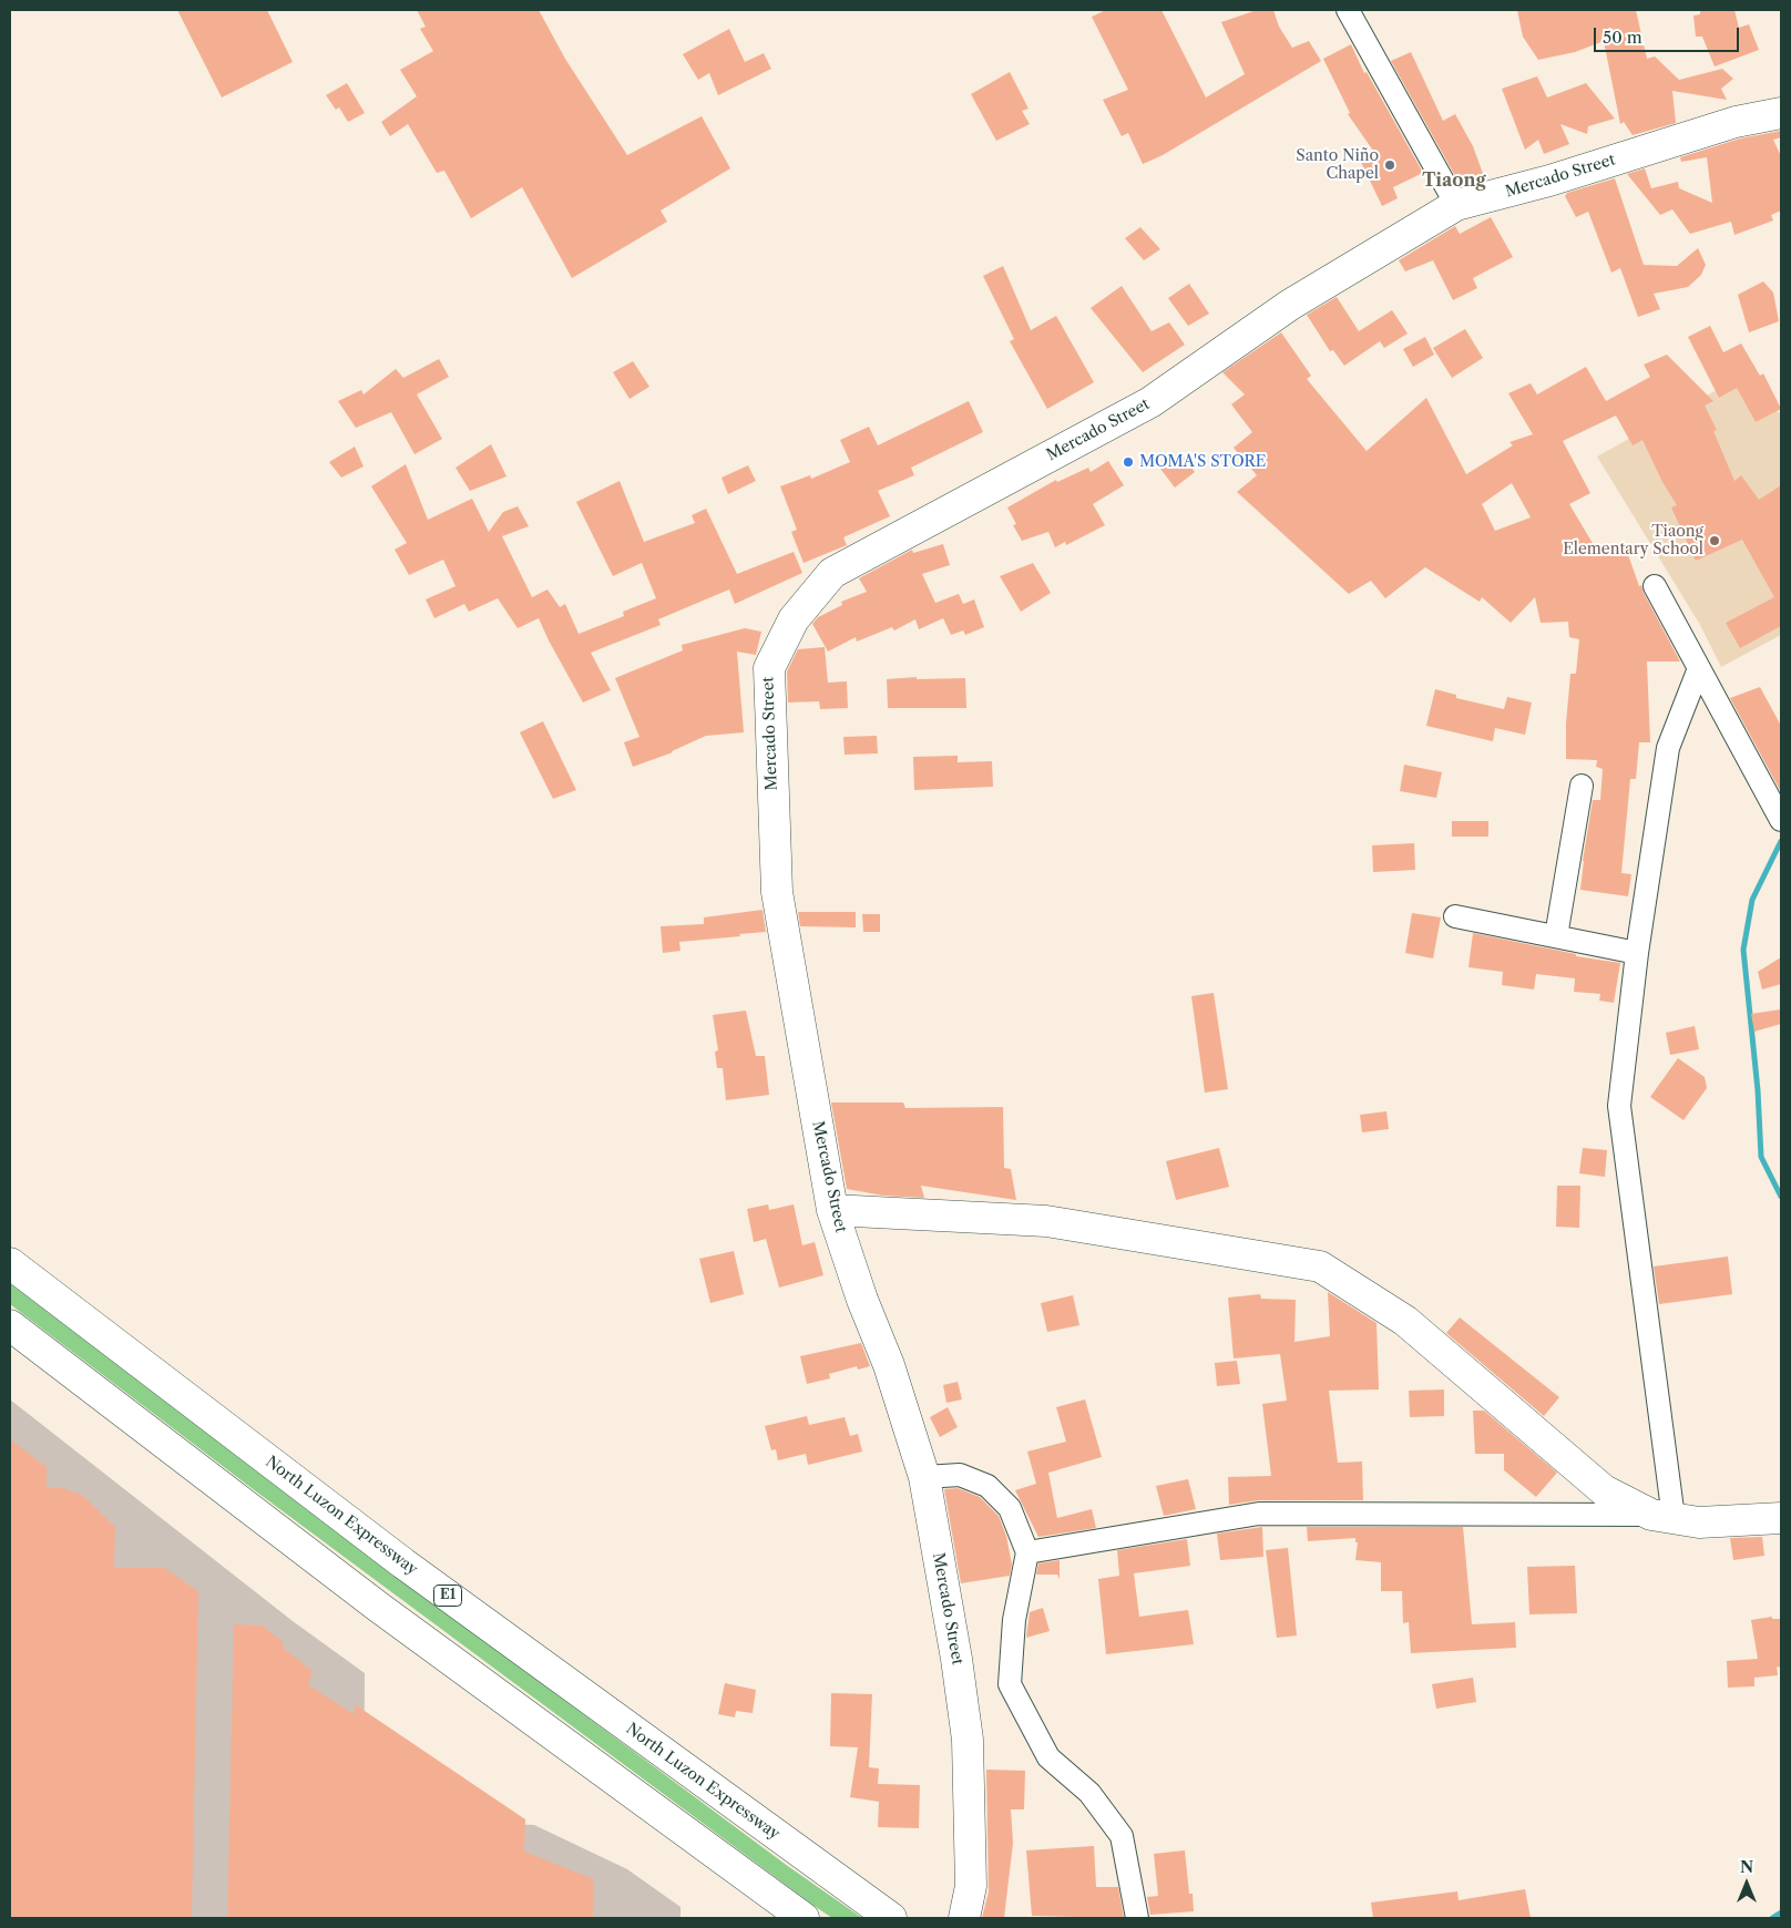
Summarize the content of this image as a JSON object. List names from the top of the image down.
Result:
{
  "streets": {
    "main road": ["Mercado Street", "North Luzon Expressway", "E1"]
  },
  "districts": ["Tiaong"],
  "places": ["Santo Niño Chapel", "MOMA'S STORE", "Tiaong Elementary School"],
  "scale_bar": "50 m",
  "north": "top"
}
